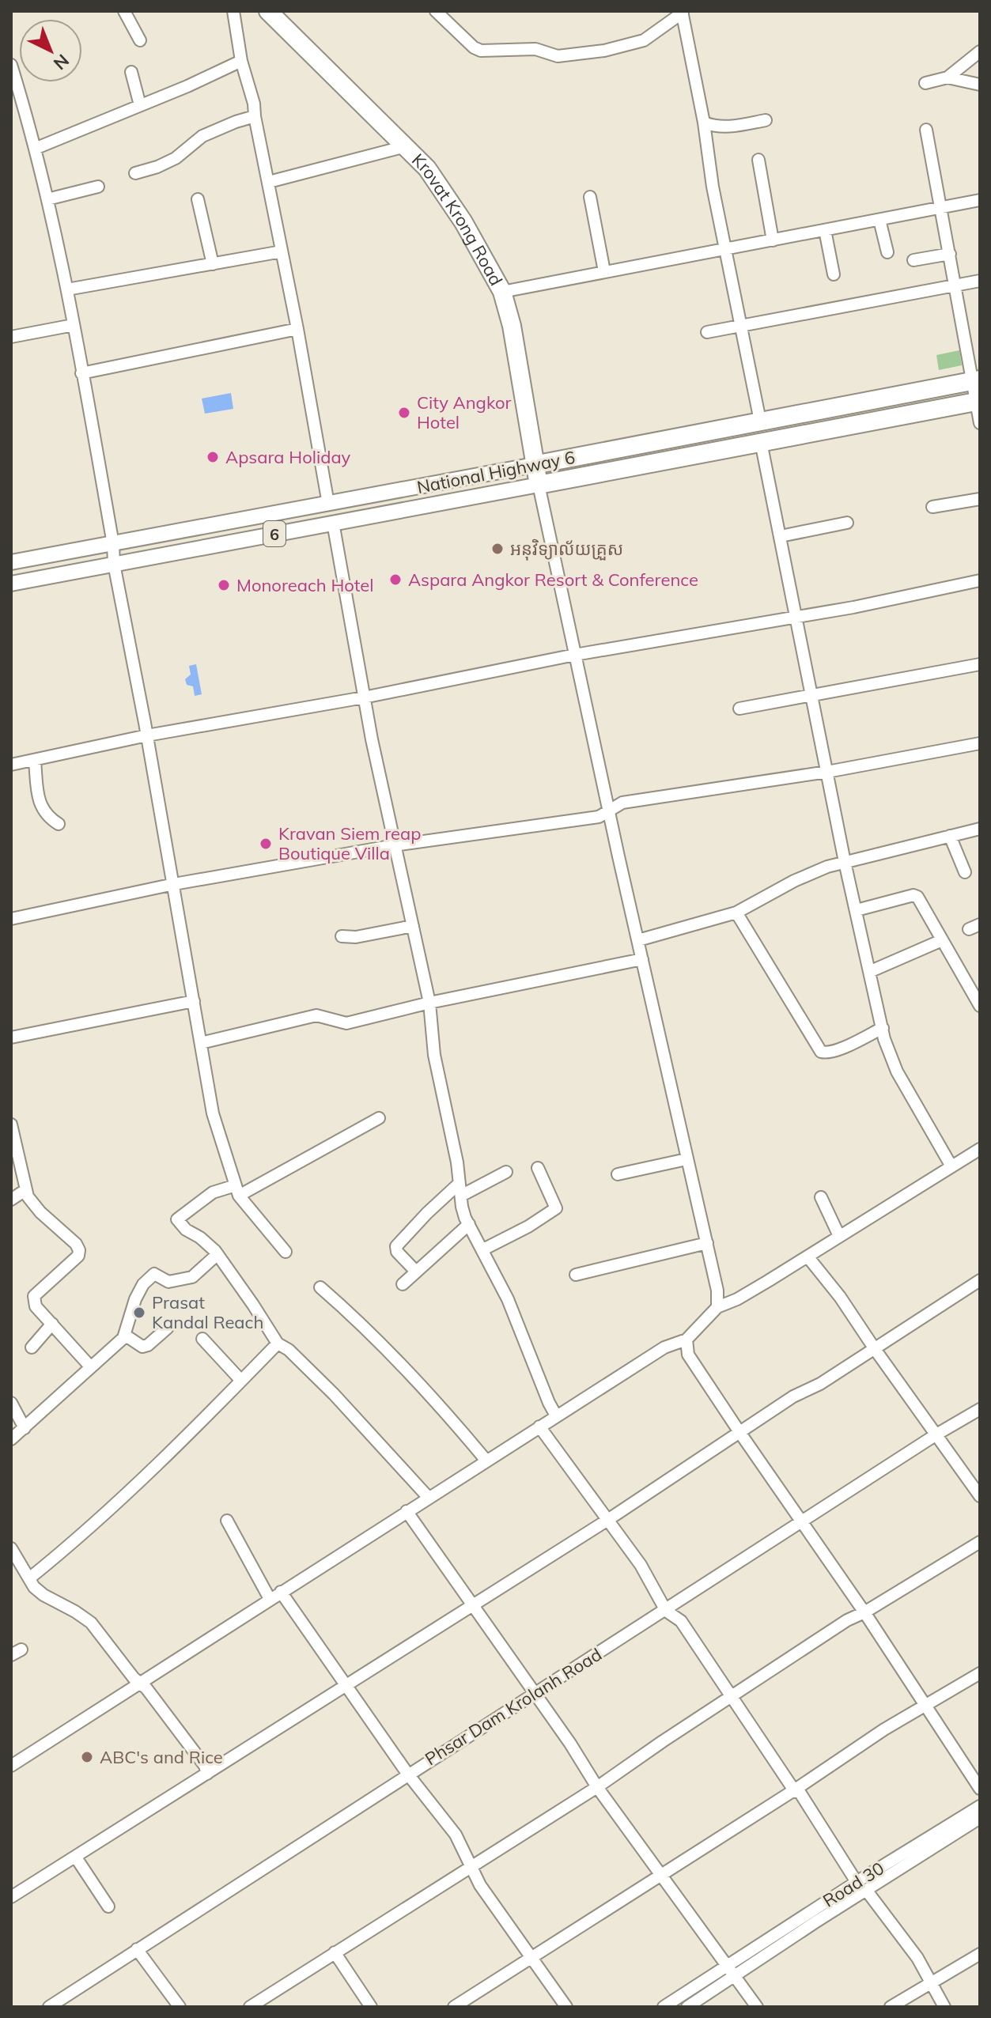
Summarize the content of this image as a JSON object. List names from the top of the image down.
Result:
{
  "streets": {
    "highway": ["Krovat Krong Road", "National Highway 6", "6"],
    "street": ["Phsar Dam Krolanh Road", "Road 30"]
  },
  "crossings": [
    ["Krovat Krong Road", "National Highway 6"]
  ],
  "places": [
    "City Angkor Hotel",
    "Apsara Holiday",
    "អនុវិទ្យាល័យគ្រួស",
    "Aspara Angkor Resort & Conference",
    "Monoreach Hotel",
    "Kravan Siem reap Boutique Villa",
    "Prasat Kandal Reach",
    "ABC's and Rice"
  ],
  "north": "bottom right"
}
